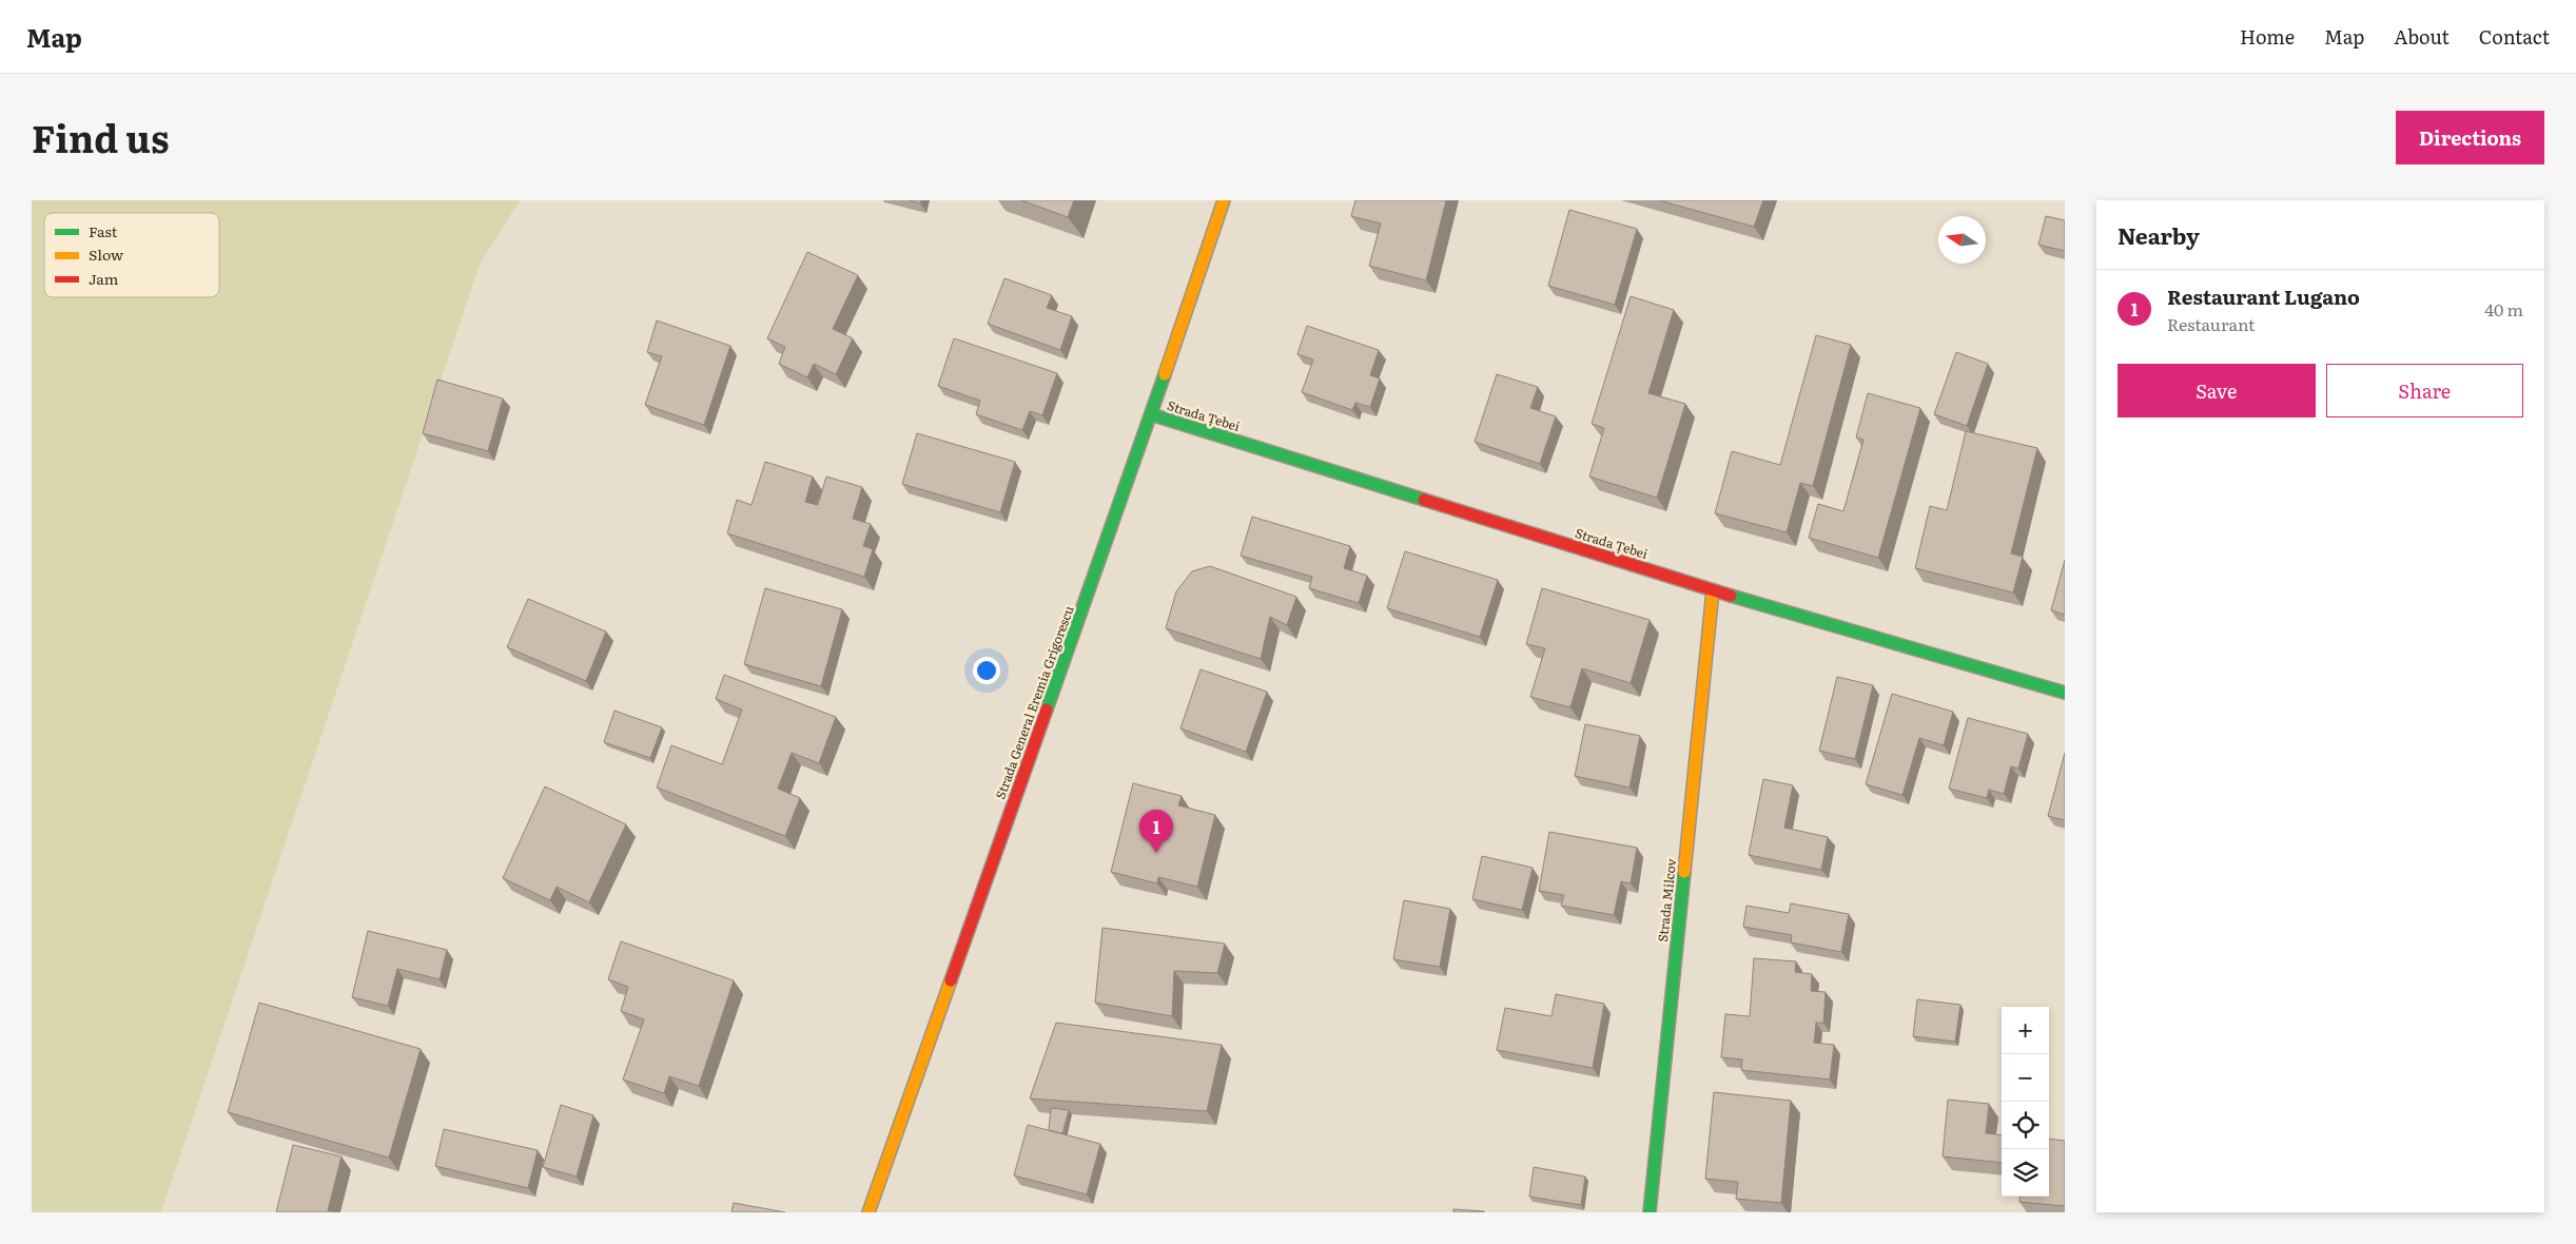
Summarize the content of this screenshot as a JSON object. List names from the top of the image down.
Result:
{
  "streets": {
    "street": ["Strada Țebei", "Strada General Eremia Grigorescu", "Strada Milcov"]
  },
  "crossings": [
    ["Strada Țebei", "Strada General Eremia Grigorescu"],
    ["Strada Țebei", "Strada Milcov"]
  ],
  "legend": ["Fast", "Slow", "Jam"],
  "north": "left",
  "page": {
    "header": "Map",
    "nav": [
      "Home",
      "Map",
      "About",
      "Contact"
    ],
    "title": "Find us",
    "buttons": [
      "Directions",
      ["Save", "Share"]
    ],
    "heading": "Nearby",
    "list": [
      {
        "mark": "1",
        "name": "Restaurant Lugano",
        "note": "Restaurant",
        "value": "40 m"
      }
    ],
    "pins": "1",
    "map_buttons": ["+", "−"]
  }
}
